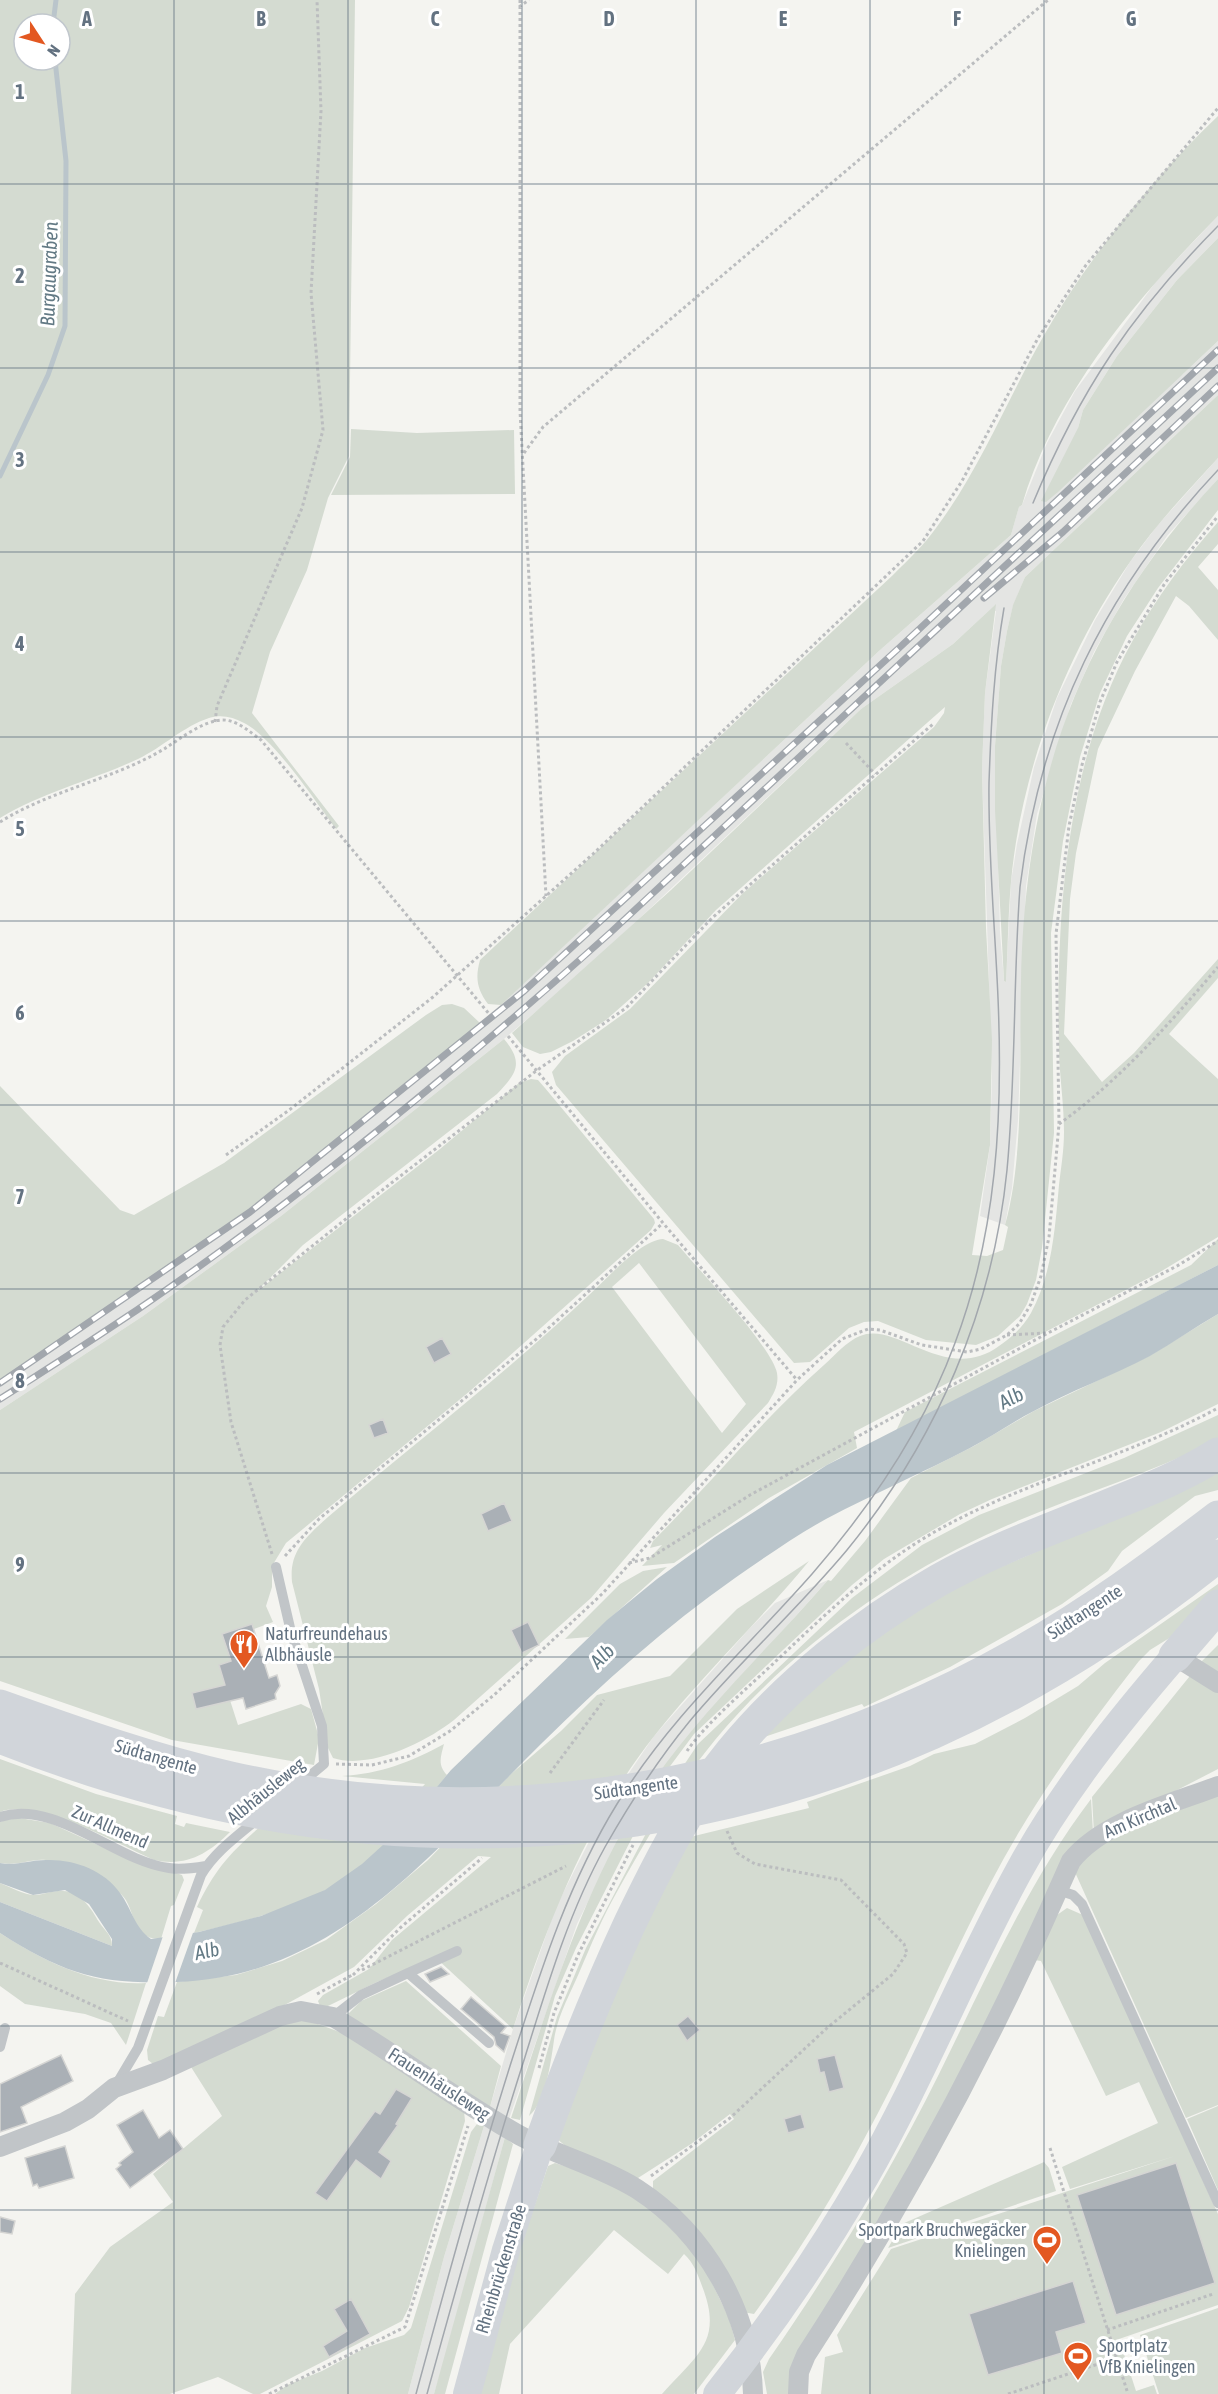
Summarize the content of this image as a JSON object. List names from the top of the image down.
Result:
{
  "streets": {
    "highway": ["Südtangente"],
    "main road": ["Rheinbrückenstraße"],
    "street": ["Am Kirchtal", "Frauenhäusleweg"],
    "lane": ["Albhäusleweg", "Zur Allmend"]
  },
  "crossings": [
    ["Albhäusleweg", "Zur Allmend"],
    ["Albhäusleweg", "Frauenhäusleweg"],
    ["Frauenhäusleweg", "Rheinbrückenstraße"]
  ],
  "water": ["Burgaugraben", "Alb"],
  "places": {
    "restaurant": ["Naturfreundehaus Albhäusle"],
    "sports": ["Sportpark Bruchwegäcker Knielingen", "Sportplatz VfB Knielingen"]
  },
  "north": "bottom right",
  "grid": {
    "columns": [
      "A",
      "B",
      "C",
      "D",
      "E",
      "F",
      "G"
    ],
    "rows": [
      "1",
      "2",
      "3",
      "4",
      "5",
      "6",
      "7",
      "8",
      "9"
    ]
  }
}
